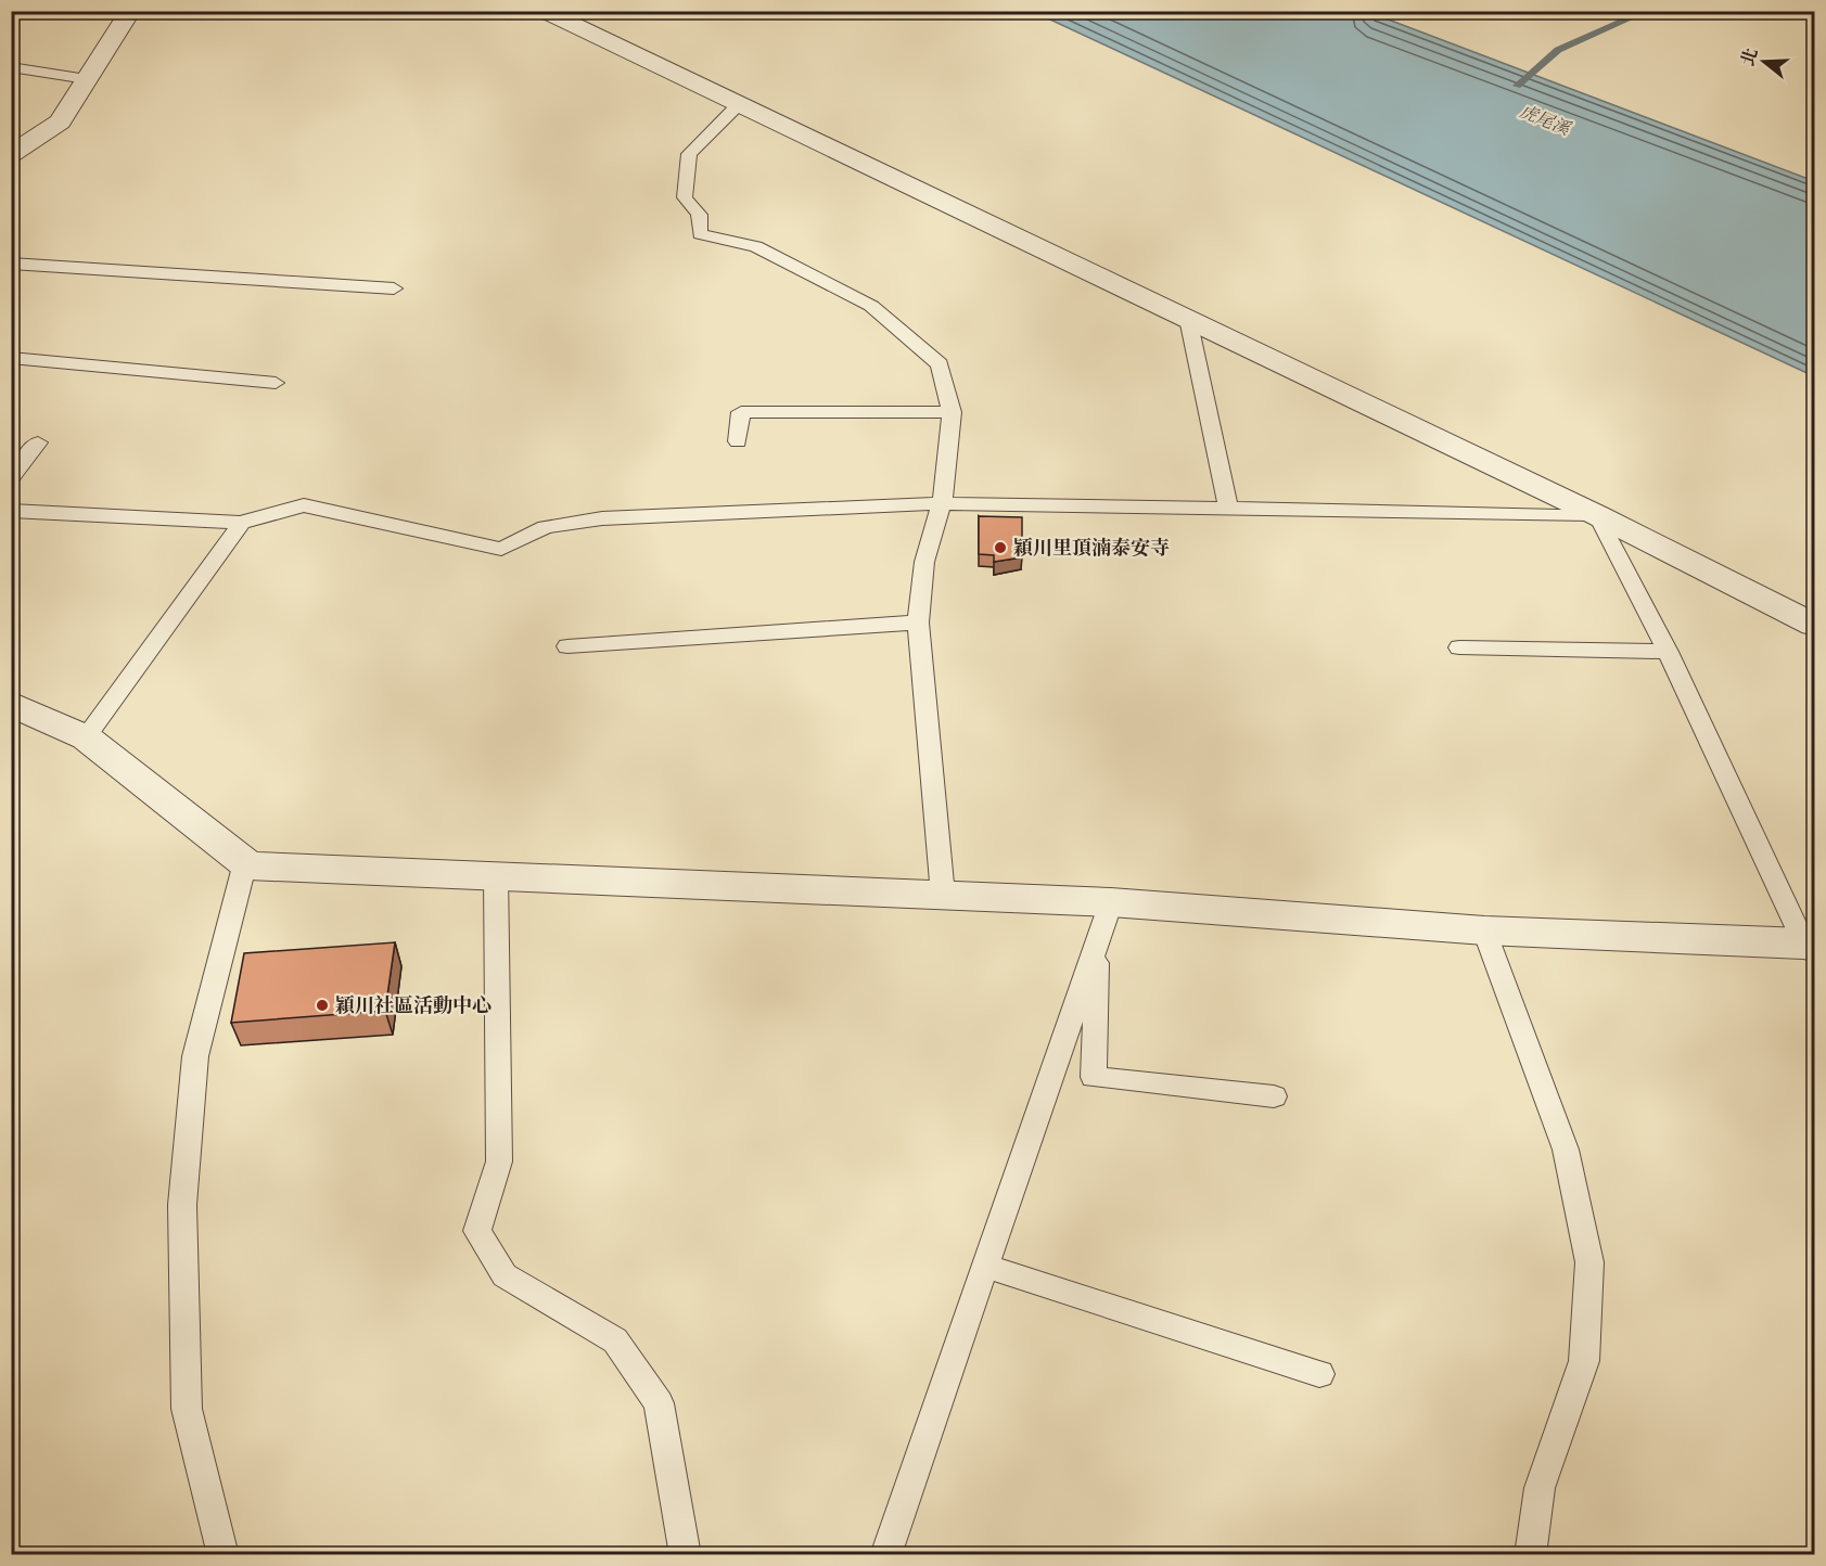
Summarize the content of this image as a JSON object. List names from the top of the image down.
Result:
{
  "water": ["虎尾溪"],
  "places": ["穎川里頂湳泰安寺", "穎川社區活動中心"],
  "north": "left"
}
